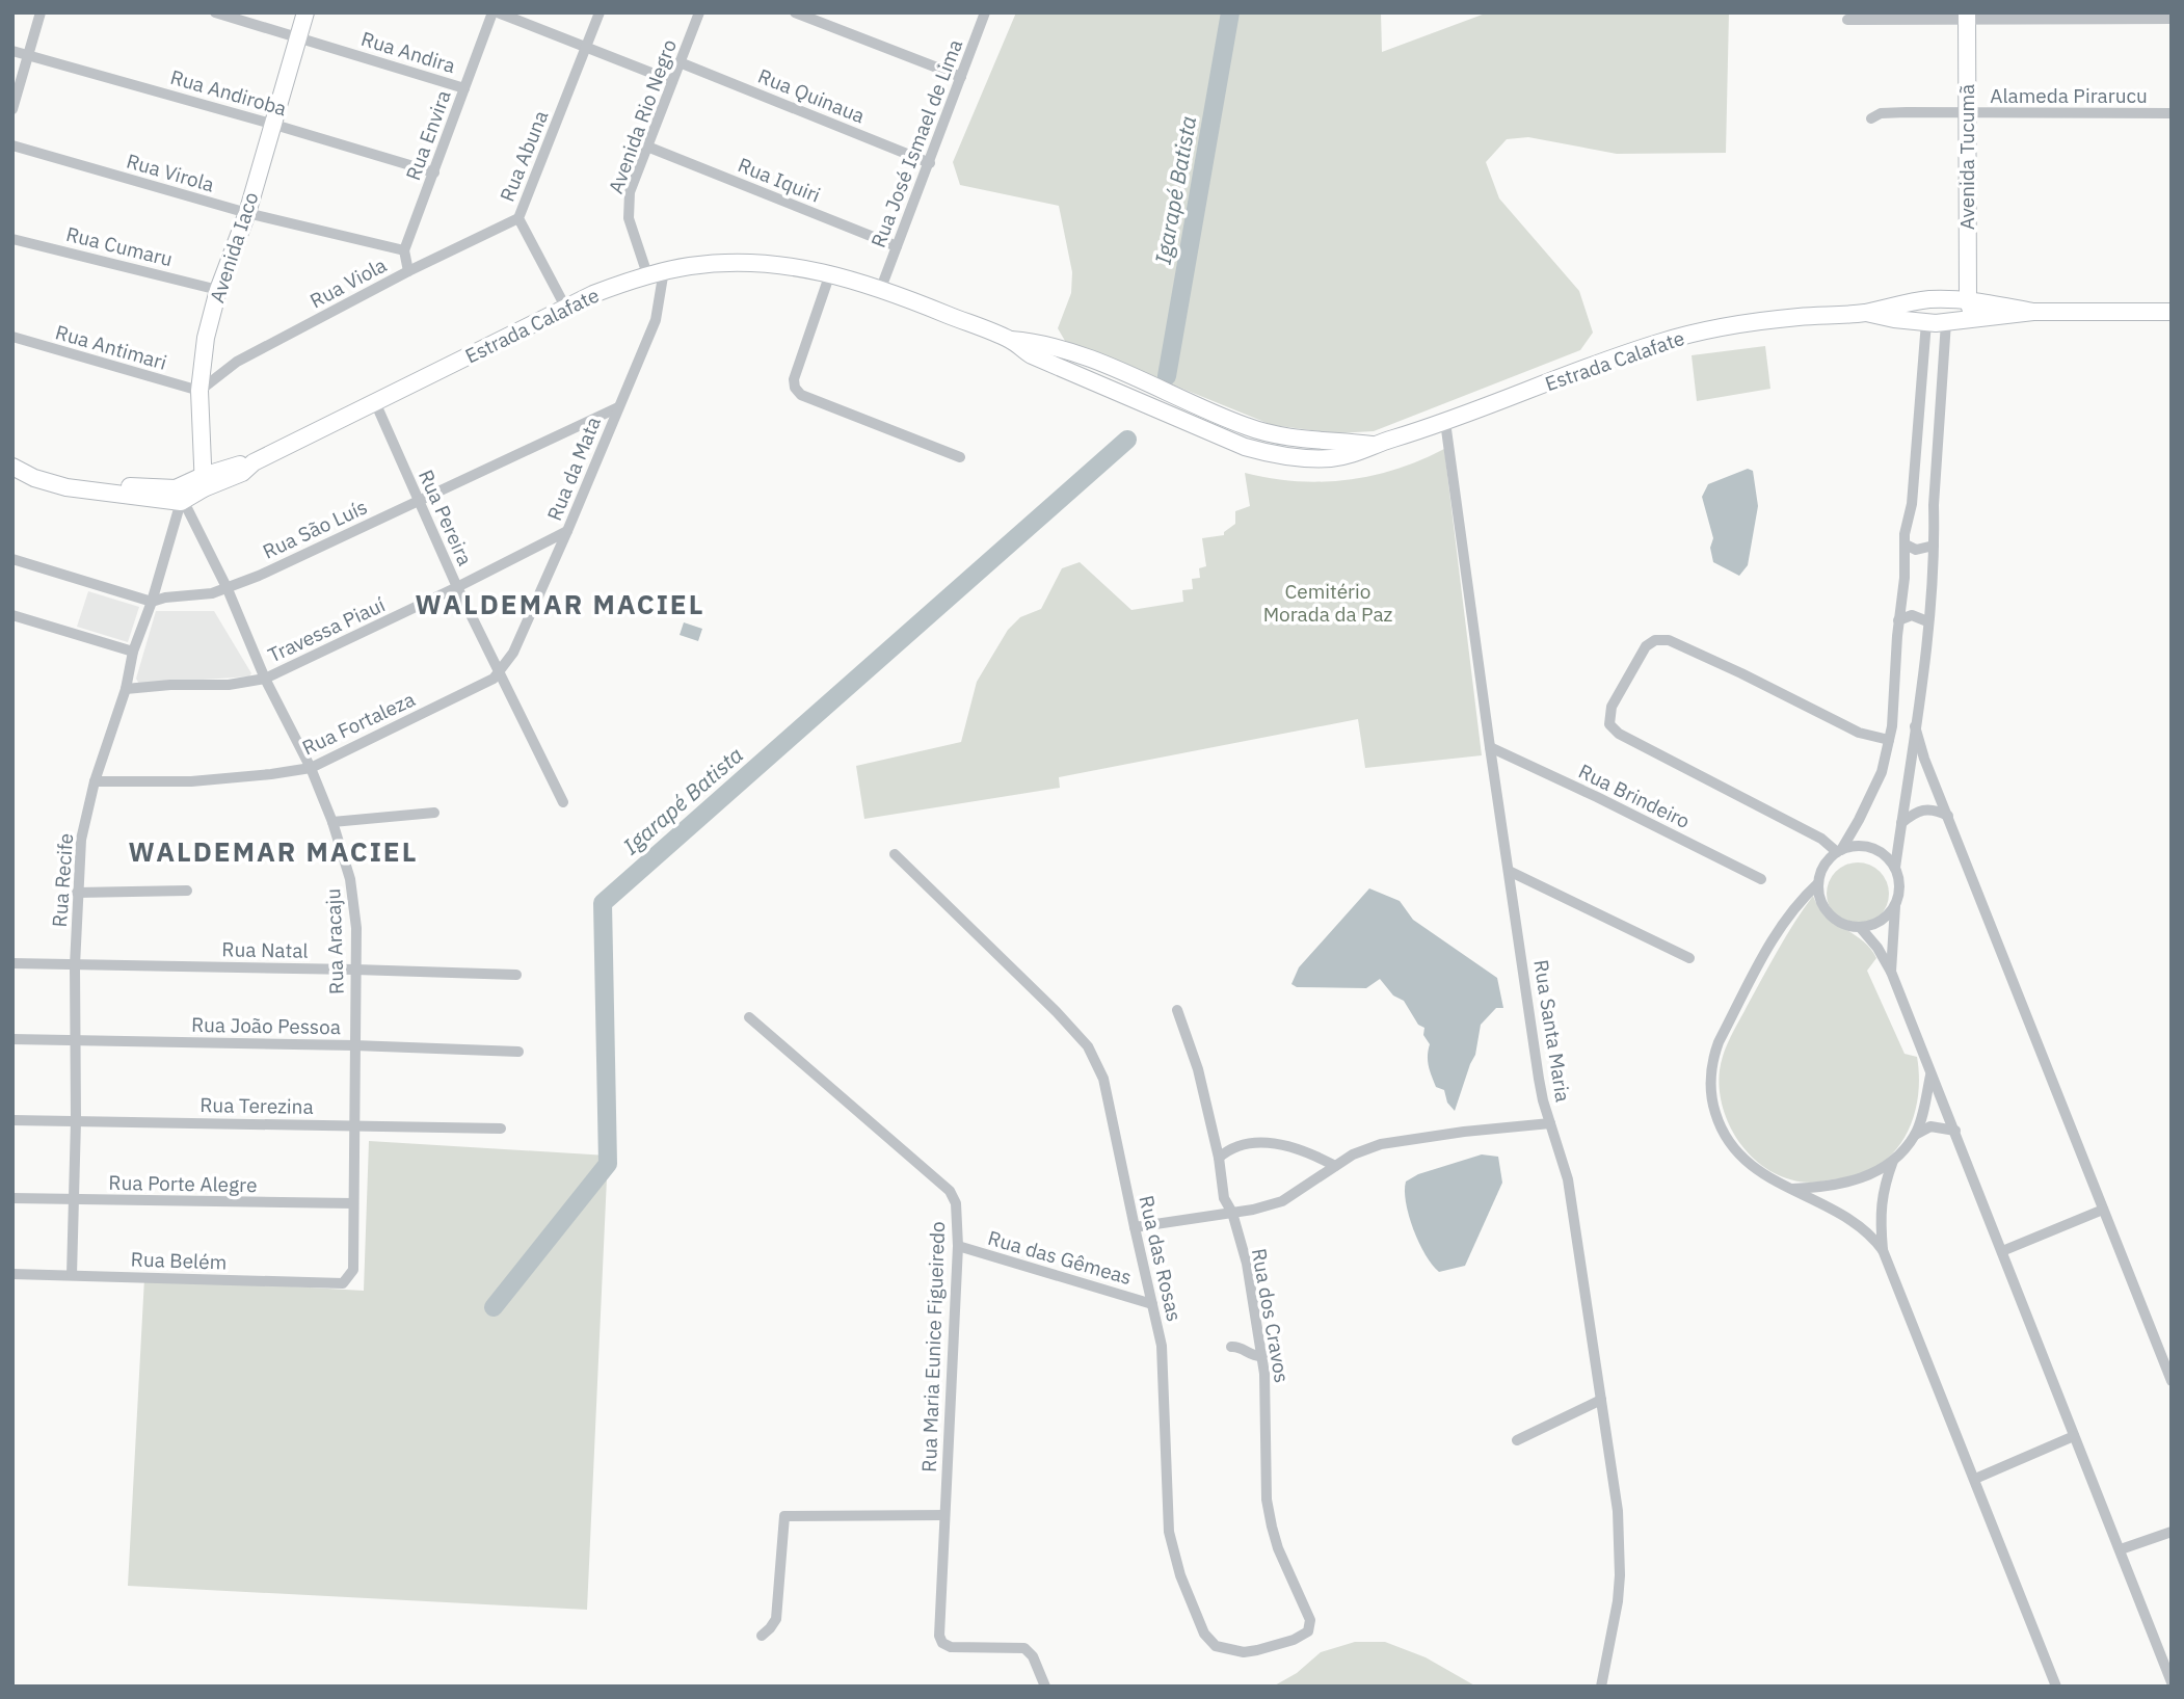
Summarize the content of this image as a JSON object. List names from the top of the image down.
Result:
{
  "streets": {
    "street": [
      "Rua Andira",
      "Rua Andiroba",
      "Rua Quinaua",
      "Alameda Pirarucu",
      "Avenida Rio Negro",
      "Rua Envira",
      "Rua José Ismael de Lima",
      "Rua Abuna",
      "Avenida Tucumã",
      "Rua Virola",
      "Rua Iquiri",
      "Rua Cumaru",
      "Avenida Iaco",
      "Rua Viola",
      "Estrada Calafate",
      "Rua Antimari",
      "Rua da Mata",
      "Rua Pereira",
      "Rua São Luís",
      "Travessa Piauí",
      "Rua Fortaleza",
      "Rua Brindeiro",
      "Rua Recife",
      "Rua Aracaju",
      "Rua Natal",
      "Rua João Pessoa",
      "Rua Santa Maria",
      "Rua Terezina",
      "Rua Porte Alegre",
      "Rua das Gêmeas",
      "Rua das Rosas",
      "Rua Belém",
      "Rua dos Cravos",
      "Rua Maria Eunice Figueiredo"
    ]
  },
  "crossings": [
    ["Rua Andira", "Rua Envira"],
    ["Rua Andira", "Avenida Iaco"],
    ["Rua Andiroba", "Rua Envira"],
    ["Rua Andiroba", "Avenida Iaco"],
    ["Rua Quinaua", "Avenida Rio Negro"],
    ["Rua Quinaua", "Rua José Ismael de Lima"],
    ["Alameda Pirarucu", "Avenida Tucumã"],
    ["Avenida Rio Negro", "Rua Iquiri"],
    ["Avenida Rio Negro", "Estrada Calafate"],
    ["Avenida Rio Negro", "Rua da Mata"],
    ["Rua Envira", "Rua Virola"],
    ["Rua José Ismael de Lima", "Rua Iquiri"],
    ["Rua José Ismael de Lima", "Estrada Calafate"],
    ["Rua Abuna", "Rua Viola"],
    ["Rua Abuna", "Estrada Calafate"],
    ["Avenida Tucumã", "Estrada Calafate"],
    ["Rua Virola", "Avenida Iaco"],
    ["Rua Cumaru", "Avenida Iaco"],
    ["Avenida Iaco", "Rua Viola"],
    ["Avenida Iaco", "Estrada Calafate"],
    ["Avenida Iaco", "Rua Antimari"],
    ["Rua Viola", "Rua Antimari"],
    ["Estrada Calafate", "Rua da Mata"],
    ["Estrada Calafate", "Rua Pereira"],
    ["Estrada Calafate", "Rua Recife"],
    ["Estrada Calafate", "Rua Aracaju"],
    ["Estrada Calafate", "Rua Santa Maria"],
    ["Rua da Mata", "Rua Pereira"],
    ["Rua da Mata", "Rua São Luís"],
    ["Rua da Mata", "Travessa Piauí"],
    ["Rua da Mata", "Rua Fortaleza"],
    ["Rua Pereira", "Rua São Luís"],
    ["Rua Pereira", "Travessa Piauí"],
    ["Rua Pereira", "Rua Fortaleza"],
    ["Rua São Luís", "Rua Recife"],
    ["Rua São Luís", "Rua Aracaju"],
    ["Travessa Piauí", "Rua Recife"],
    ["Travessa Piauí", "Rua Aracaju"],
    ["Rua Fortaleza", "Rua Recife"],
    ["Rua Fortaleza", "Rua Aracaju"],
    ["Rua Brindeiro", "Rua Santa Maria"],
    ["Rua Recife", "Rua Aracaju"],
    ["Rua Recife", "Rua Natal"],
    ["Rua Recife", "Rua João Pessoa"],
    ["Rua Recife", "Rua Terezina"],
    ["Rua Recife", "Rua Porte Alegre"],
    ["Rua Recife", "Rua Belém"],
    ["Rua Aracaju", "Rua Natal"],
    ["Rua Aracaju", "Rua João Pessoa"],
    ["Rua Aracaju", "Rua Terezina"],
    ["Rua Aracaju", "Rua Porte Alegre"],
    ["Rua Aracaju", "Rua Belém"],
    ["Rua das Gêmeas", "Rua das Rosas"],
    ["Rua das Gêmeas", "Rua Maria Eunice Figueiredo"],
    ["Rua das Rosas", "Rua dos Cravos"]
  ],
  "districts": ["WALDEMAR MACIEL", "WALDEMAR MACIEL"],
  "water": ["Igarapé Batista"],
  "parks": ["Cemitério Morada da Paz"]
}
